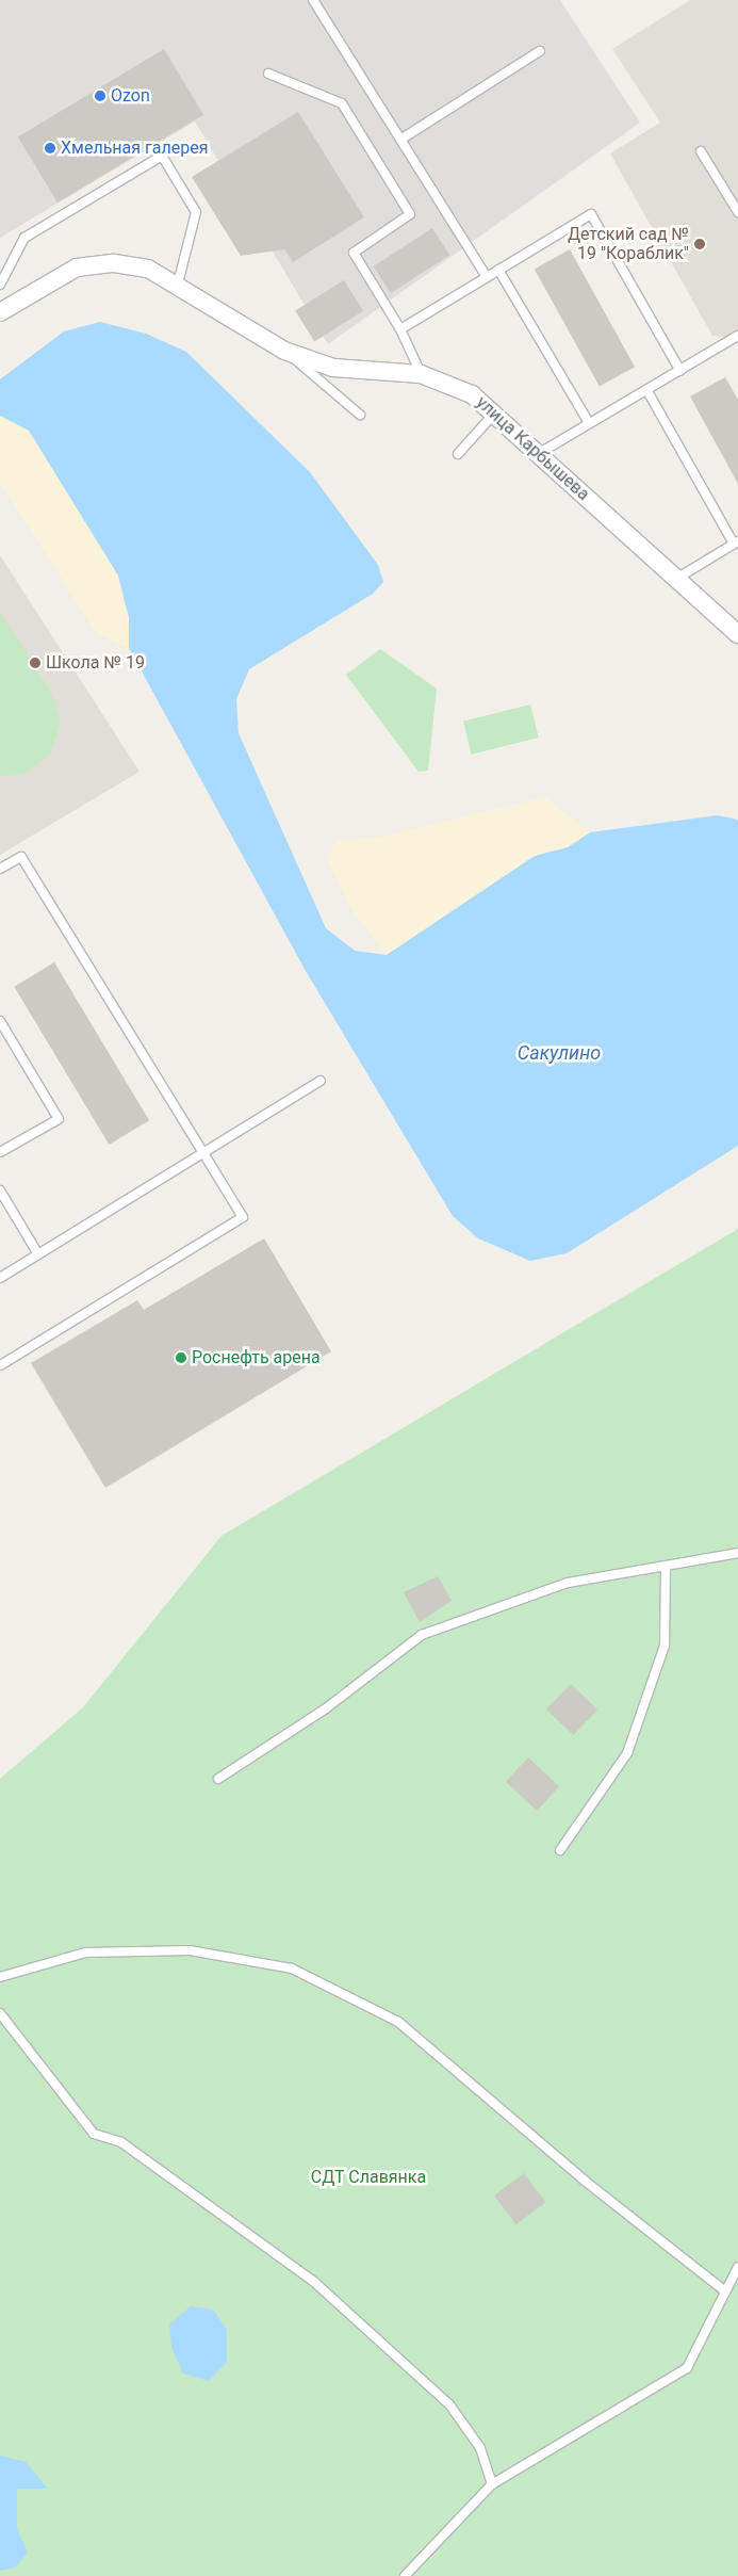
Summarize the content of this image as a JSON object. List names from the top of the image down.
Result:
{
  "streets": {
    "street": ["улица Карбышева"]
  },
  "water": ["Сакулино"],
  "parks": ["СДТ Славянка"],
  "places": [
    "Ozon",
    "Хмельная галерея",
    "Детский сад № 19 \"Кораблик\"",
    "Школа № 19",
    "Роснефть арена"
  ]
}
